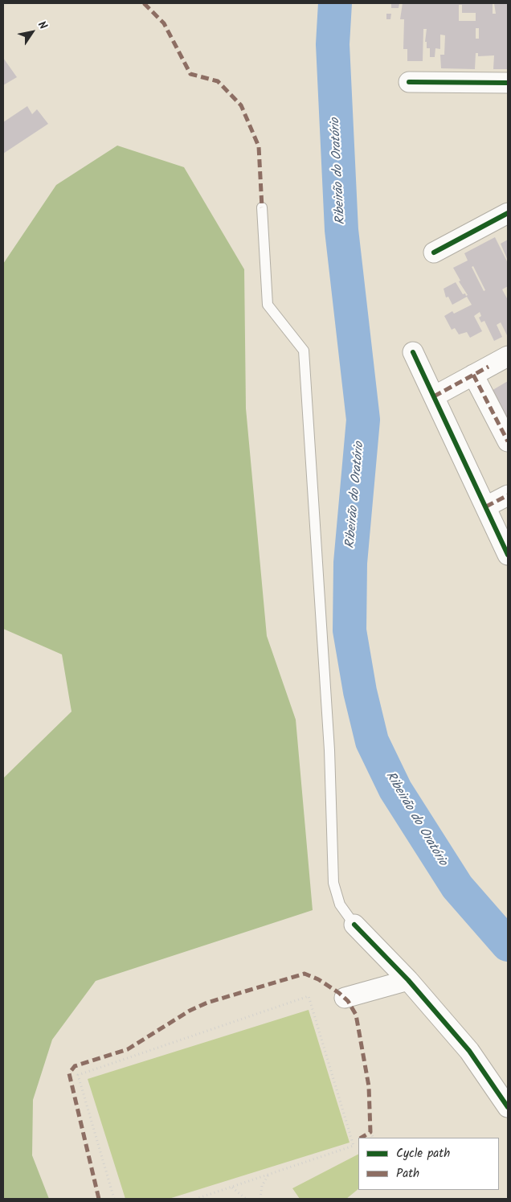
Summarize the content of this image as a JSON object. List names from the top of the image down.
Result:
{
  "water": ["Ribeirão do Oratório"],
  "legend": ["Cycle path", "Path"],
  "north": "top right"
}
